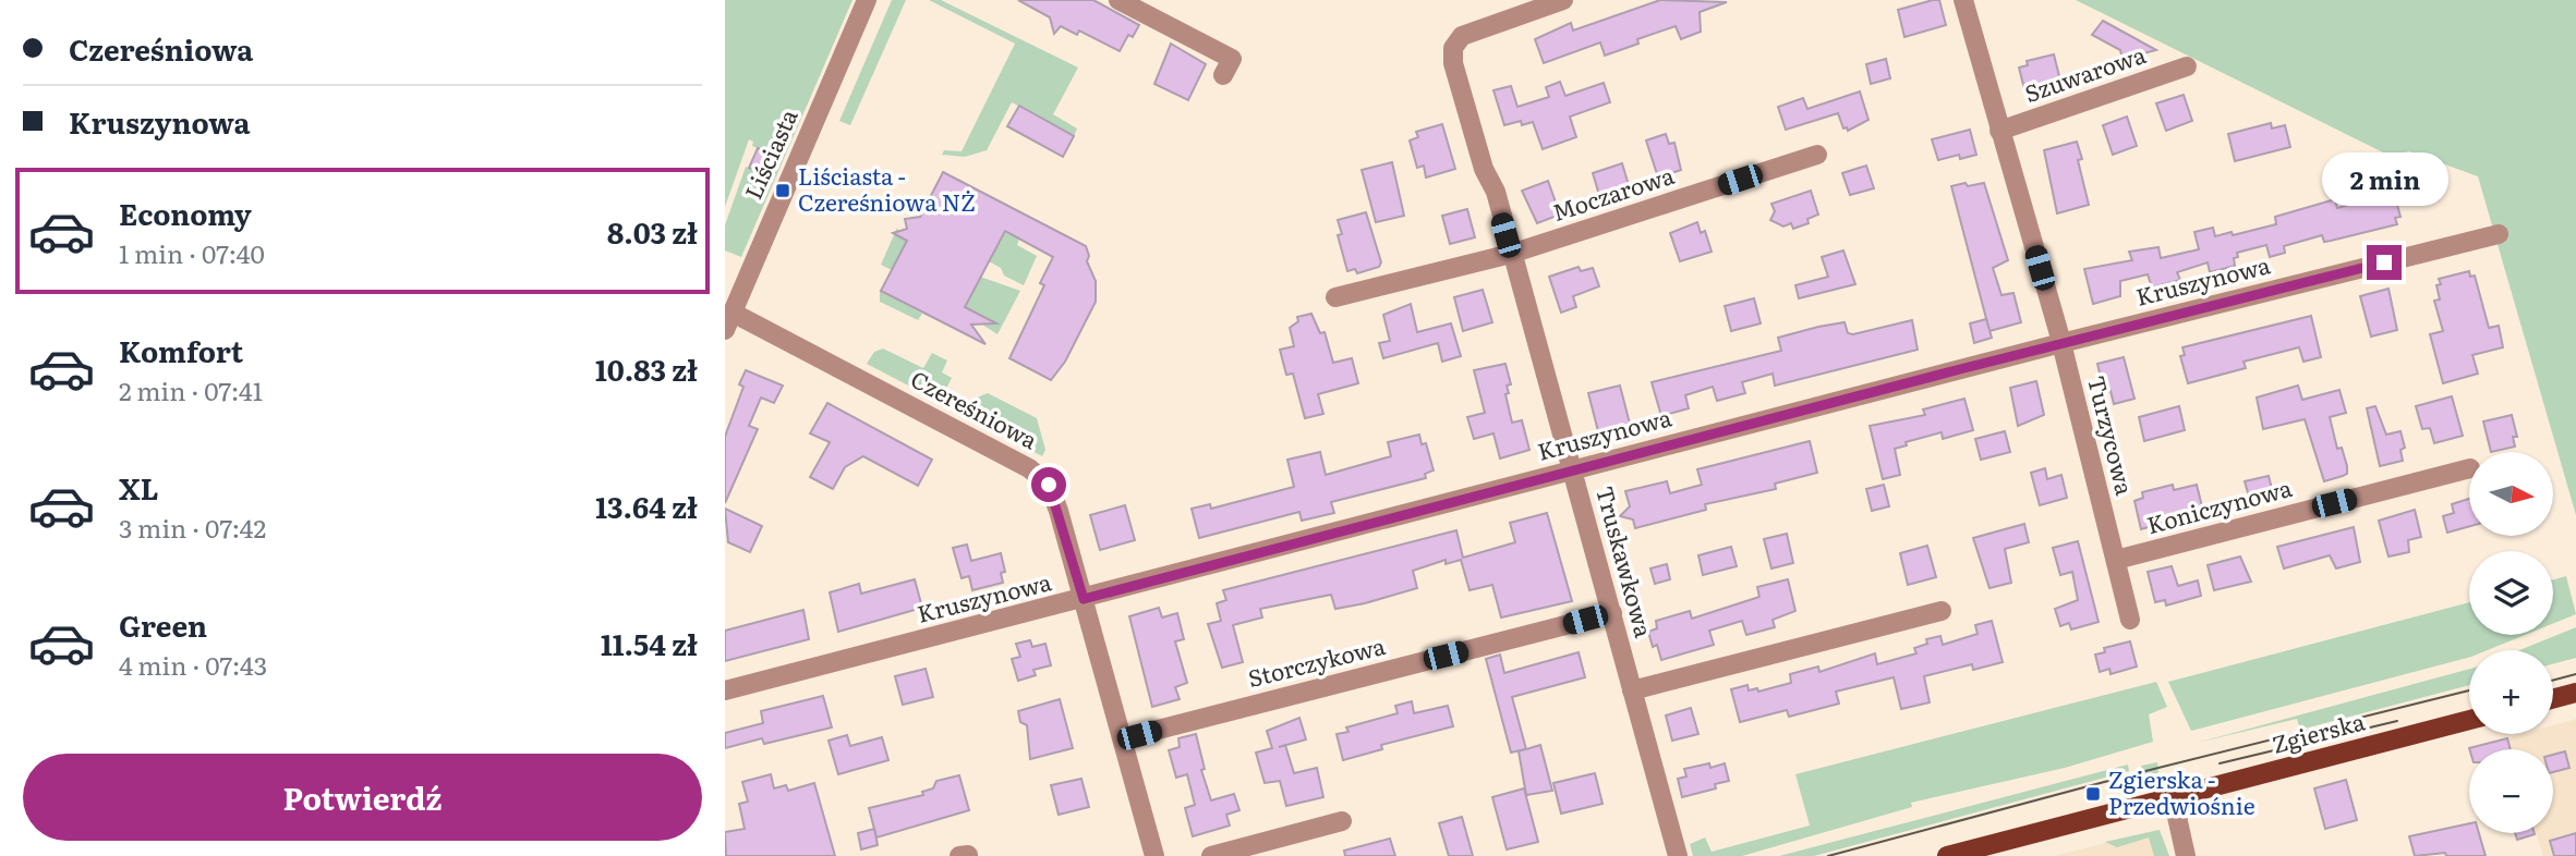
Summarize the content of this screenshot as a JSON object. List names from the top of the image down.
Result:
{
  "streets": {
    "main road": ["Zgierska"],
    "street": [
      "Szuwarowa",
      "Liściasta",
      "Moczarowa",
      "Kruszynowa",
      "Czereśniowa",
      "Turzycowa",
      "Koniczynowa",
      "Truskawkowa",
      "Storczykowa"
    ]
  },
  "crossings": [
    ["Szuwarowa", "Turzycowa"],
    ["Liściasta", "Czereśniowa"],
    ["Moczarowa", "Truskawkowa"],
    ["Kruszynowa", "Czereśniowa"],
    ["Kruszynowa", "Turzycowa"],
    ["Kruszynowa", "Truskawkowa"],
    ["Czereśniowa", "Storczykowa"],
    ["Turzycowa", "Koniczynowa"],
    ["Truskawkowa", "Storczykowa"]
  ],
  "places": {
    "transit": ["Liściasta - Czereśniowa NŻ", "Zgierska - Przedwiośnie"]
  },
  "north": "right",
  "page": {
    "banner": ["Czereśniowa", "Kruszynowa"],
    "bubble": "2 min",
    "list": [
      {
        "name": "Economy",
        "note": "1 min · 07:40",
        "value": "8.03 zł"
      },
      {
        "name": "Komfort",
        "note": "2 min · 07:41",
        "value": "10.83 zł"
      },
      {
        "name": "XL",
        "note": "3 min · 07:42",
        "value": "13.64 zł"
      },
      {
        "name": "Green",
        "note": "4 min · 07:43",
        "value": "11.54 zł"
      }
    ],
    "map_buttons": ["+", "−"],
    "buttons": "Potwierdź"
  }
}
